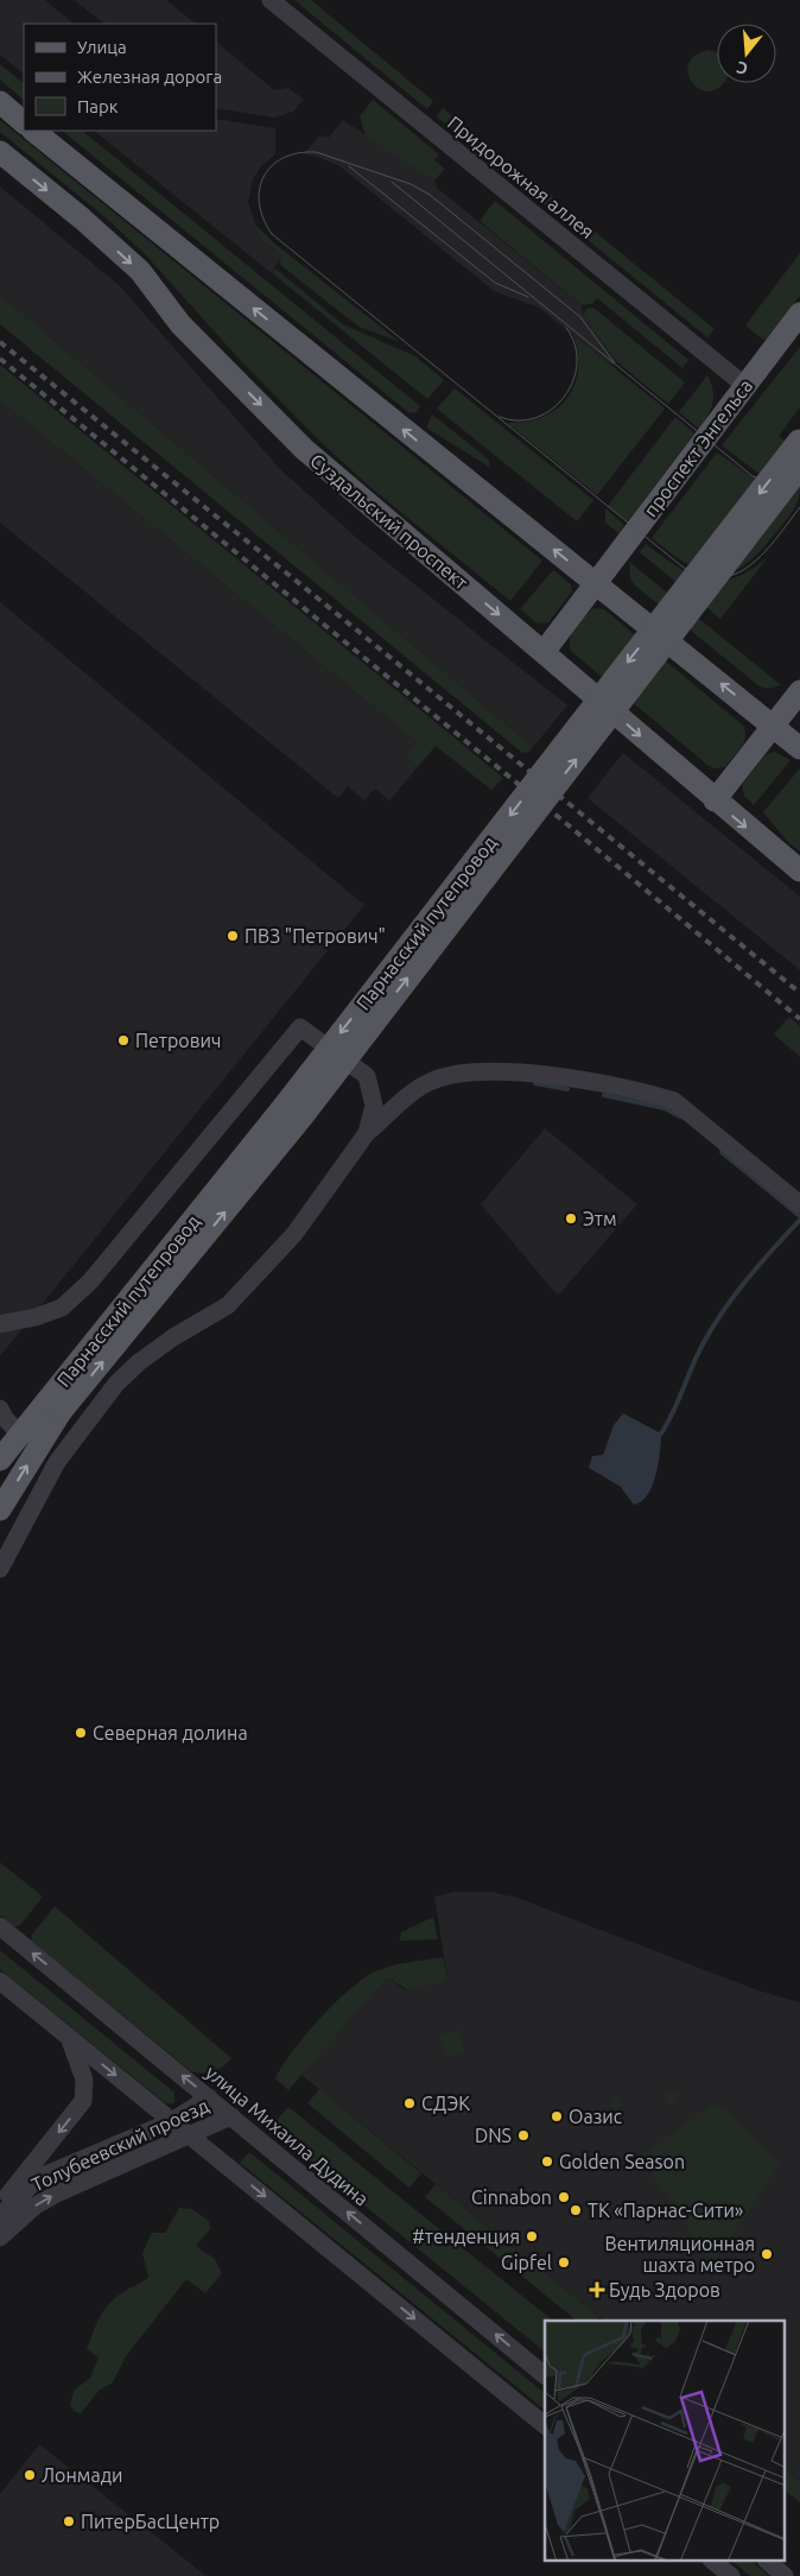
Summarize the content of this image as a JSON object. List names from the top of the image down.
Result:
{
  "streets": {
    "main road": ["проспект Энгельса", "Суздальский проспект", "Парнасский путепровод"],
    "street": ["Придорожная аллея", "улица Михаила Дудина", "Толубеевский проезд"]
  },
  "crossings": [
    ["Придорожная аллея", "проспект Энгельса"],
    ["проспект Энгельса", "Суздальский проспект"],
    ["улица Михаила Дудина", "Толубеевский проезд"]
  ],
  "places": {
    "other": [
      "ПВЗ \"Петрович\"",
      "Петрович",
      "Этм",
      "Северная долина",
      "СДЭК",
      "Оазис",
      "DNS",
      "Golden Season",
      "Cinnabon",
      "ТК «Парнас-Сити»",
      "#тенденция",
      "Вентиляционная шахта метро",
      "Gipfel",
      "Лонмади",
      "ПитерБасЦентр"
    ],
    "health": ["Будь Здоров"]
  },
  "legend": ["Улица", "Железная дорога", "Парк"],
  "north": "bottom"
}
